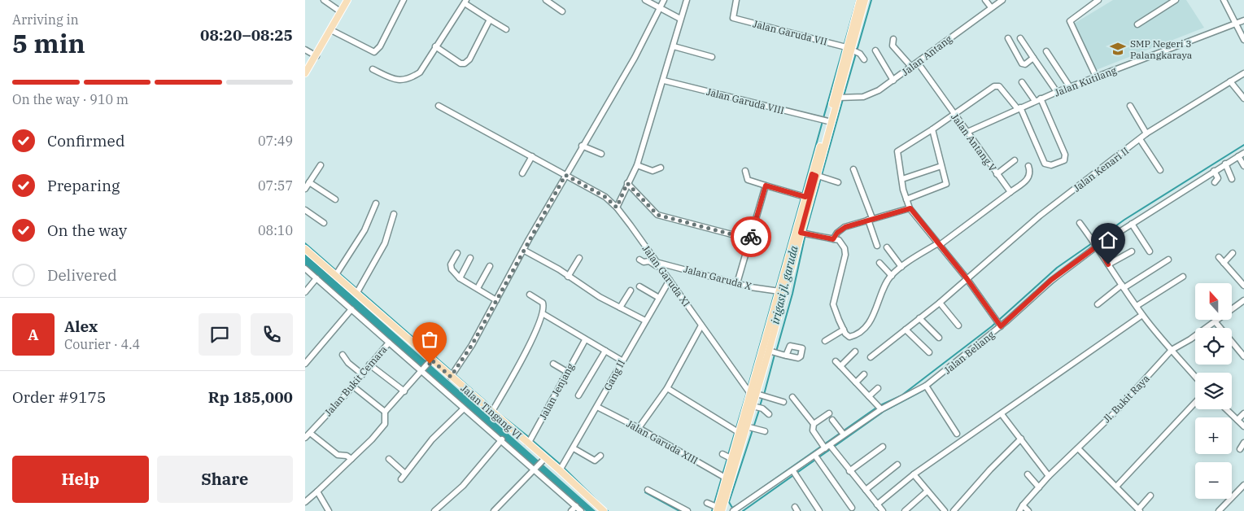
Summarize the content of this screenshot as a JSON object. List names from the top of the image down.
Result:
{
  "streets": {
    "main road": ["Jalan Tingang VI"],
    "street": [
      "Jalan Garuda VII",
      "Jalan Antang",
      "Jalan Kutilang",
      "Jalan Garuda VIII",
      "Jalan Antang V",
      "Jalan Kenari II",
      "Jalan Garuda XI",
      "Jalan Garuda X",
      "Jalan Beliang",
      "Gang II",
      "Jalan Bukit Cemara",
      "Jalan Jenjang",
      "Jl. Bukit Raya",
      "Jalan Garuda XIII"
    ]
  },
  "crossings": [
    ["Jalan Antang", "Jalan Antang V"],
    ["Jalan Kutilang", "Jalan Antang V"],
    ["Jalan Garuda XI", "Jalan Garuda X"],
    ["Jalan Garuda XI", "Gang II"],
    ["Gang II", "Jalan Tingang VI"],
    ["Gang II", "Jalan Garuda XIII"],
    ["Jalan Jenjang", "Jalan Tingang VI"]
  ],
  "water": ["irigasi jl. garuda"],
  "places": {
    "school or university": ["SMP Negeri 3 Palangkaraya"]
  },
  "north": "top",
  "page": {
    "heading": ["5 min", "Arriving in", "08:20–08:25"],
    "panel": [
      "Alex",
      "Courier · 4.4",
      "Order #9175",
      "Rp 185,000"
    ],
    "bar": "On the way · 910 m",
    "list": [
      ["Confirmed", "07:49"],
      ["Preparing", "07:57"],
      ["On the way", "08:10"],
      "Delivered"
    ],
    "map_buttons": ["+", "−"],
    "round": "A",
    "buttons": ["Help", "Share"]
  }
}
